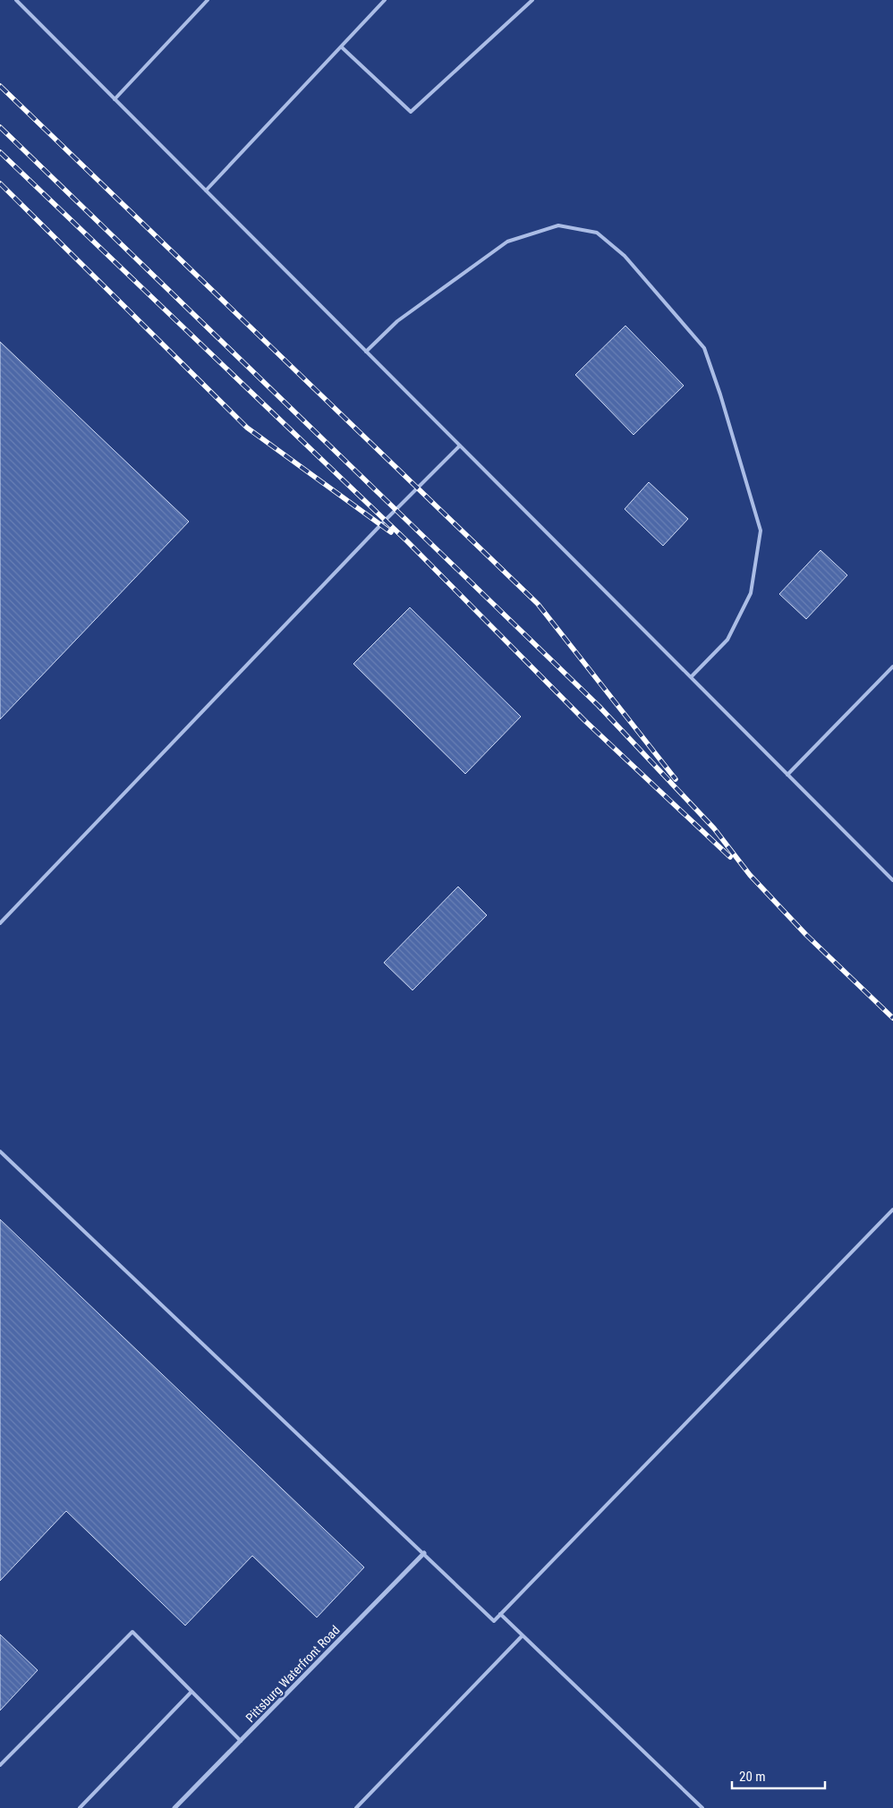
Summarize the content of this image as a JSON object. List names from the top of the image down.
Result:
{
  "streets": {
    "street": ["Pittsburg Waterfront Road"]
  },
  "scale_bar": "20 m"
}
